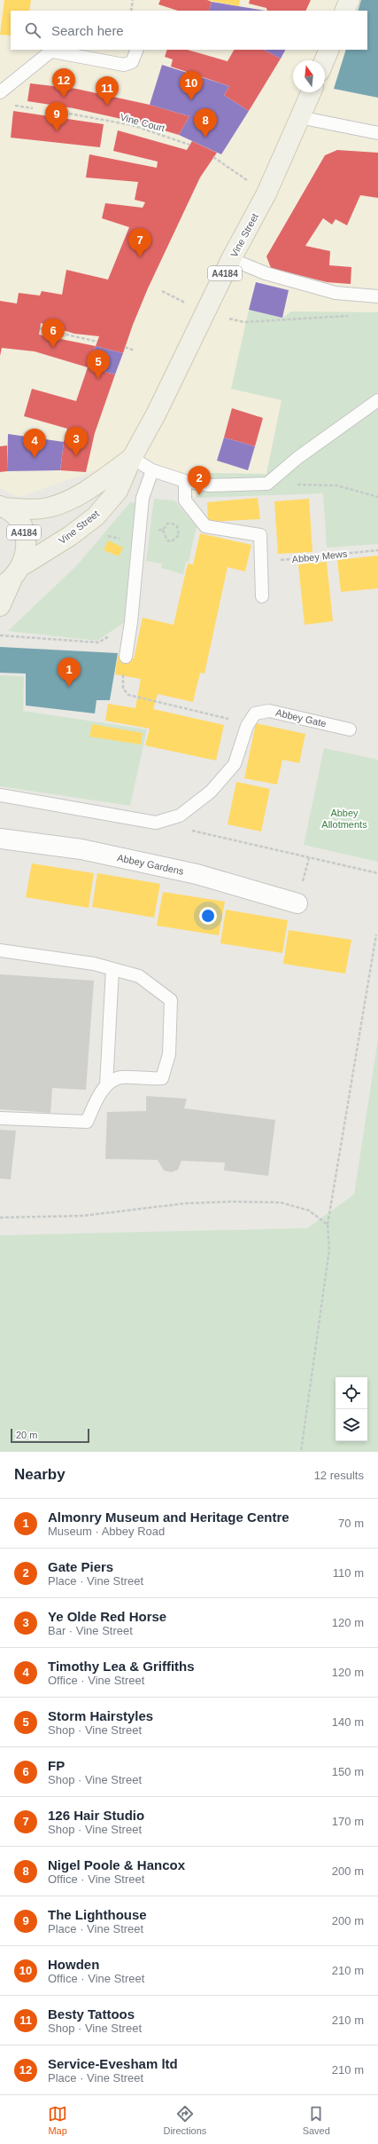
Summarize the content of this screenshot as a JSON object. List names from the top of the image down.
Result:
{
  "streets": {
    "main road": ["Vine Street", "A4184"],
    "street": ["Abbey Gardens"],
    "lane": ["Abbey Gate"],
    "path": ["Vine Court", "Abbey Mews"]
  },
  "crossings": [
    ["Vine Street", "A4184"]
  ],
  "parks": ["Abbey Allotments"],
  "scale_bar": "20 m",
  "north": "top",
  "page": {
    "search": "Search here",
    "pins": [
      "12",
      "10",
      "11",
      "9",
      "8",
      "7",
      "6",
      "5",
      "3",
      "4",
      "2",
      "1"
    ],
    "scale": "20 m",
    "heading": ["Nearby", "12 results"],
    "list": [
      {
        "mark": "1",
        "name": "Almonry Museum and Heritage Centre",
        "note": "Museum · Abbey Road",
        "value": "70 m"
      },
      {
        "mark": "2",
        "name": "Gate Piers",
        "note": "Place · Vine Street",
        "value": "110 m"
      },
      {
        "mark": "3",
        "name": "Ye Olde Red Horse",
        "note": "Bar · Vine Street",
        "value": "120 m"
      },
      {
        "mark": "4",
        "name": "Timothy Lea & Griffiths",
        "note": "Office · Vine Street",
        "value": "120 m"
      },
      {
        "mark": "5",
        "name": "Storm Hairstyles",
        "note": "Shop · Vine Street",
        "value": "140 m"
      },
      {
        "mark": "6",
        "name": "FP",
        "note": "Shop · Vine Street",
        "value": "150 m"
      },
      {
        "mark": "7",
        "name": "126 Hair Studio",
        "note": "Shop · Vine Street",
        "value": "170 m"
      },
      {
        "mark": "8",
        "name": "Nigel Poole & Hancox",
        "note": "Office · Vine Street",
        "value": "200 m"
      },
      {
        "mark": "9",
        "name": "The Lighthouse",
        "note": "Place · Vine Street",
        "value": "200 m"
      },
      {
        "mark": "10",
        "name": "Howden",
        "note": "Office · Vine Street",
        "value": "210 m"
      },
      {
        "mark": "11",
        "name": "Besty Tattoos",
        "note": "Shop · Vine Street",
        "value": "210 m"
      },
      {
        "mark": "12",
        "name": "Service-Evesham ltd",
        "note": "Place · Vine Street",
        "value": "210 m"
      }
    ],
    "nav": ["Map", "Directions", "Saved"]
  }
}
